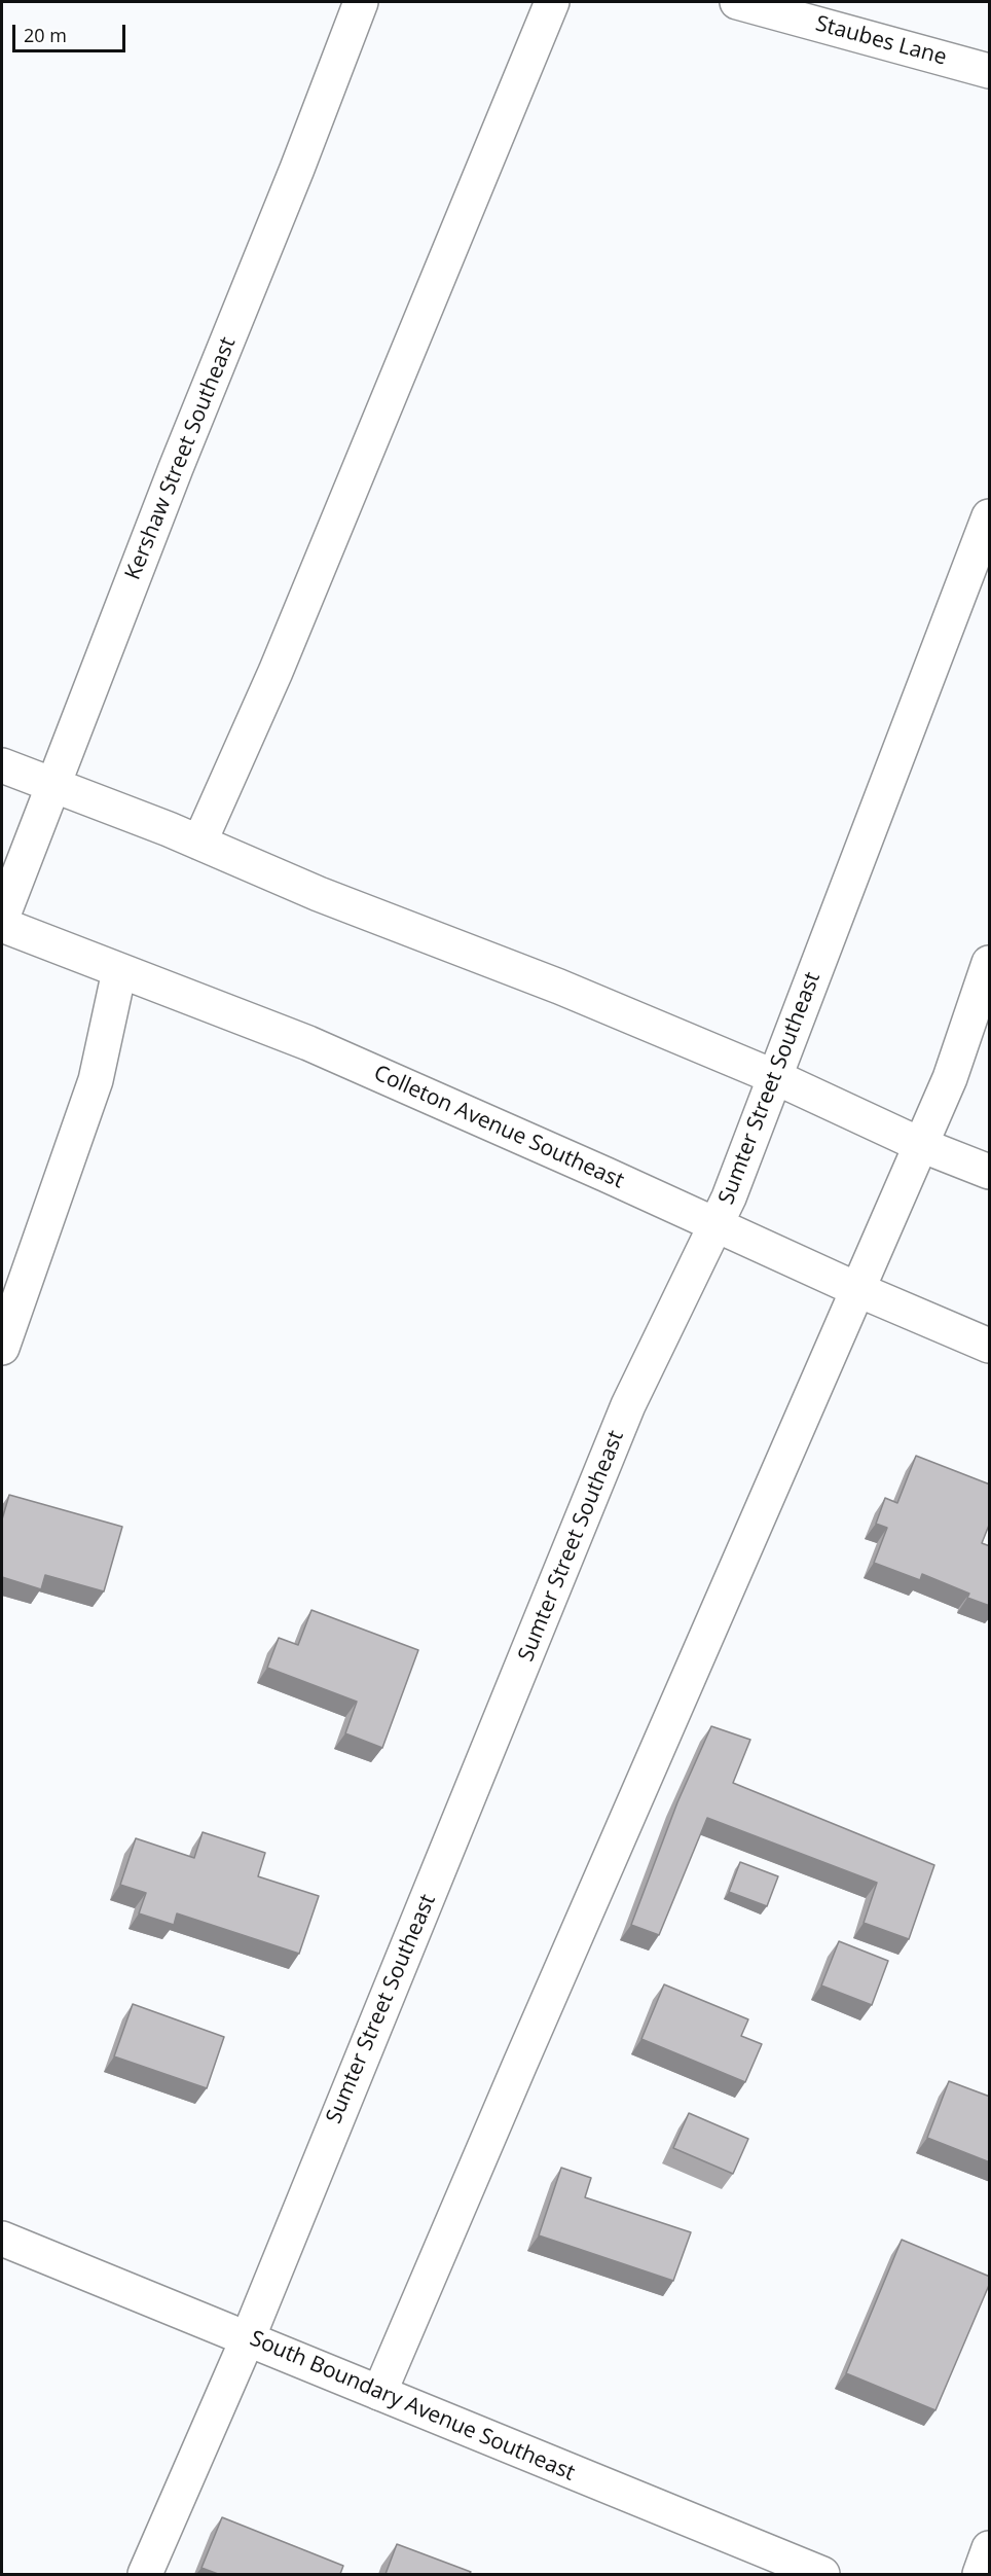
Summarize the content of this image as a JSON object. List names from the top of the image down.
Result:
{
  "streets": {
    "street": [
      "Staubes Lane",
      "Kershaw Street Southeast",
      "Sumter Street Southeast",
      "Colleton Avenue Southeast",
      "South Boundary Avenue Southeast"
    ]
  },
  "crossings": [
    ["Sumter Street Southeast", "Colleton Avenue Southeast"],
    ["Sumter Street Southeast", "South Boundary Avenue Southeast"]
  ],
  "scale_bar": "20 m"
}
